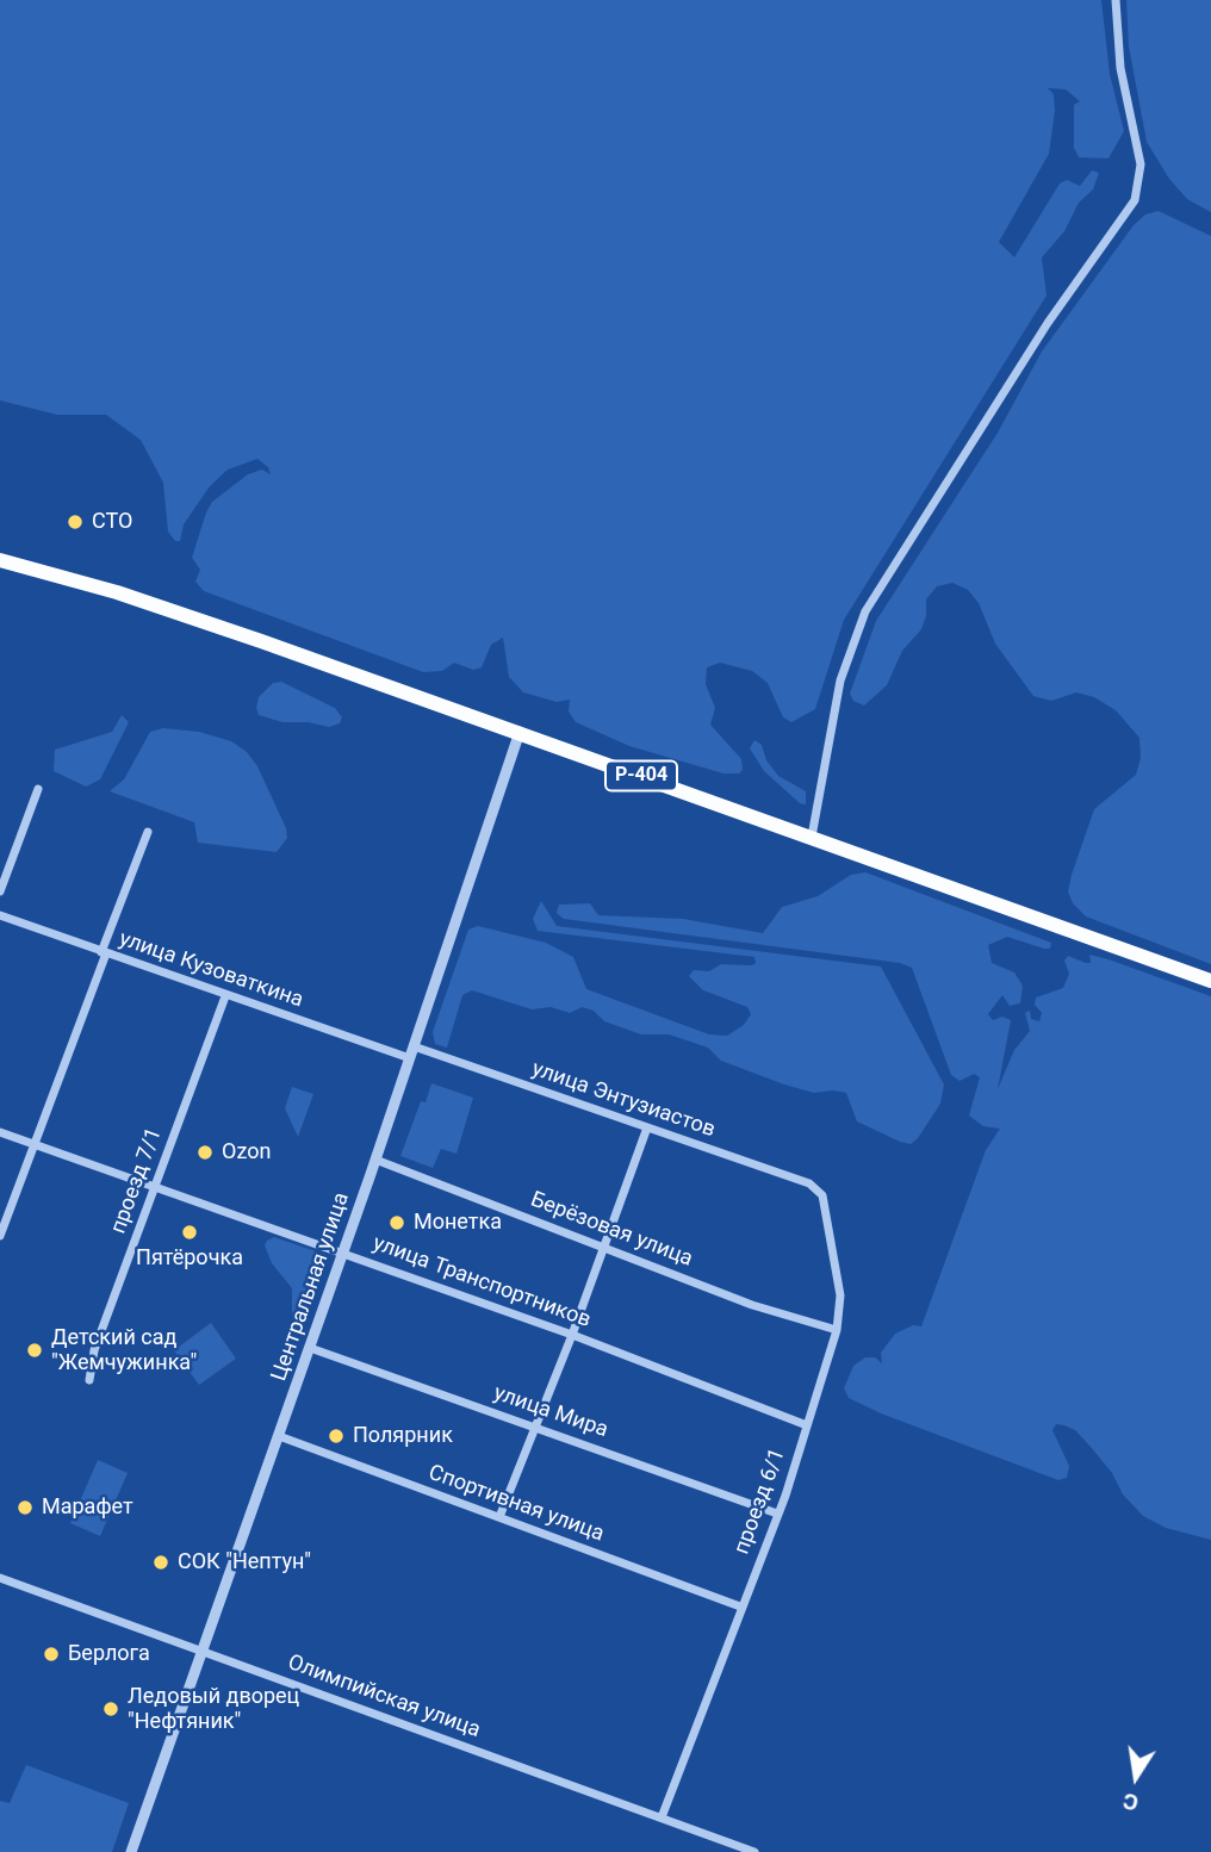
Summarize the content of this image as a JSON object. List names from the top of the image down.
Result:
{
  "streets": {
    "highway": ["Р-404"],
    "street": [
      "улица Кузоваткина",
      "улица Энтузиастов",
      "проезд 7/1",
      "Берёзовая улица",
      "улица Транспортников",
      "Центральная улица",
      "улица Мира",
      "проезд 6/1",
      "Спортивная улица",
      "Олимпийская улица"
    ]
  },
  "crossings": [
    ["Р-404", "Центральная улица"],
    ["улица Кузоваткина", "проезд 7/1"],
    ["улица Кузоваткина", "Центральная улица"],
    ["улица Энтузиастов", "Центральная улица"],
    ["улица Энтузиастов", "проезд 6/1"],
    ["проезд 7/1", "улица Транспортников"],
    ["Берёзовая улица", "Центральная улица"],
    ["Берёзовая улица", "проезд 6/1"],
    ["улица Транспортников", "Центральная улица"],
    ["улица Транспортников", "проезд 6/1"],
    ["Центральная улица", "улица Мира"],
    ["Центральная улица", "Спортивная улица"],
    ["Центральная улица", "Олимпийская улица"],
    ["улица Мира", "проезд 6/1"],
    ["проезд 6/1", "Спортивная улица"],
    ["проезд 6/1", "Олимпийская улица"]
  ],
  "places": [
    "СТО",
    "Ozon",
    "Монетка",
    "Пятёрочка",
    "Детский сад \"Жемчужинка\"",
    "Полярник",
    "Марафет",
    "СОК \"Нептун\"",
    "Берлога",
    "Ледовый дворец \"Нефтяник\""
  ],
  "north": "bottom"
}
